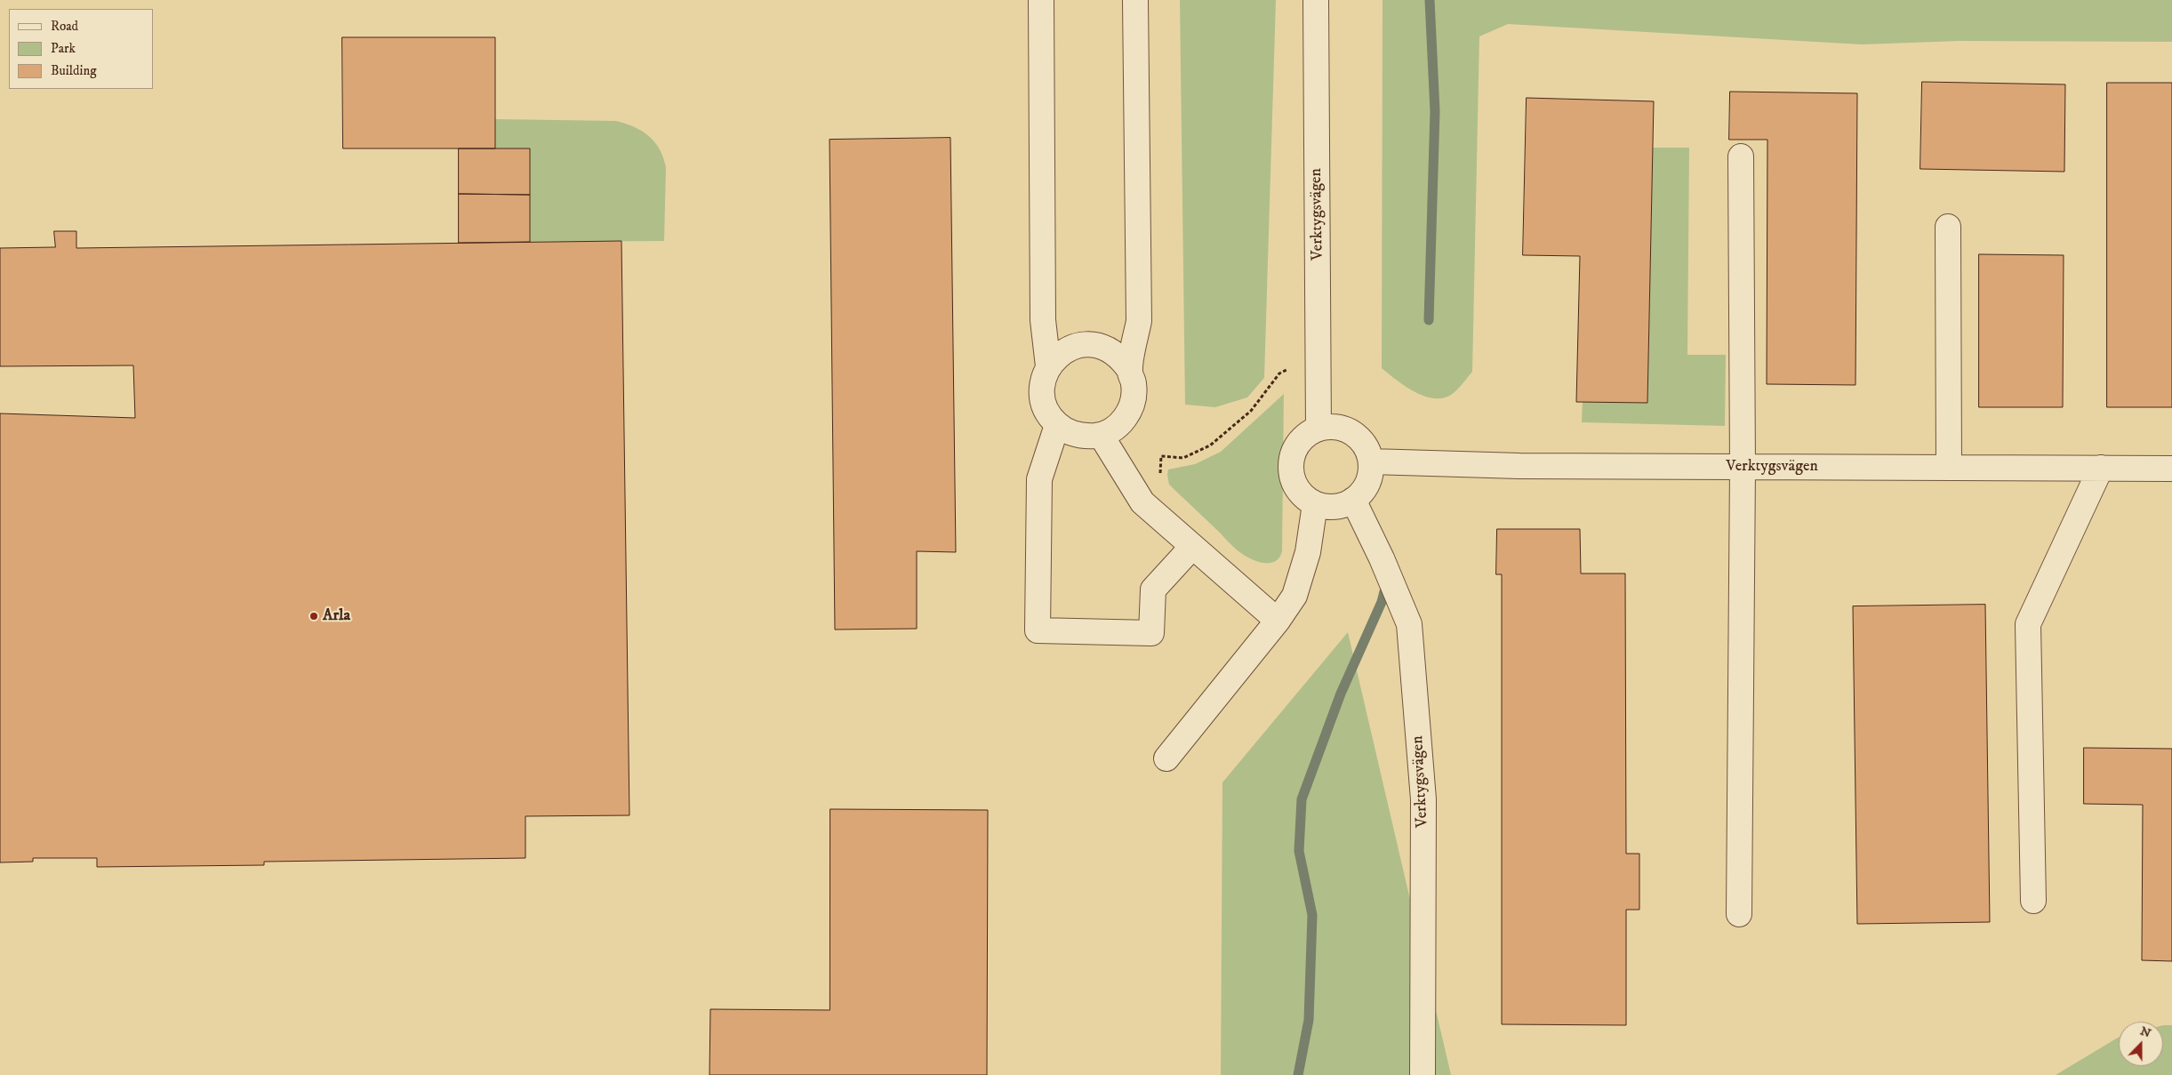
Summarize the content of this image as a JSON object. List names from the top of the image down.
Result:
{
  "streets": {
    "street": ["Verktygsvägen"]
  },
  "places": ["Arla"],
  "legend": ["Road", "Park", "Building"],
  "north": "top"
}
